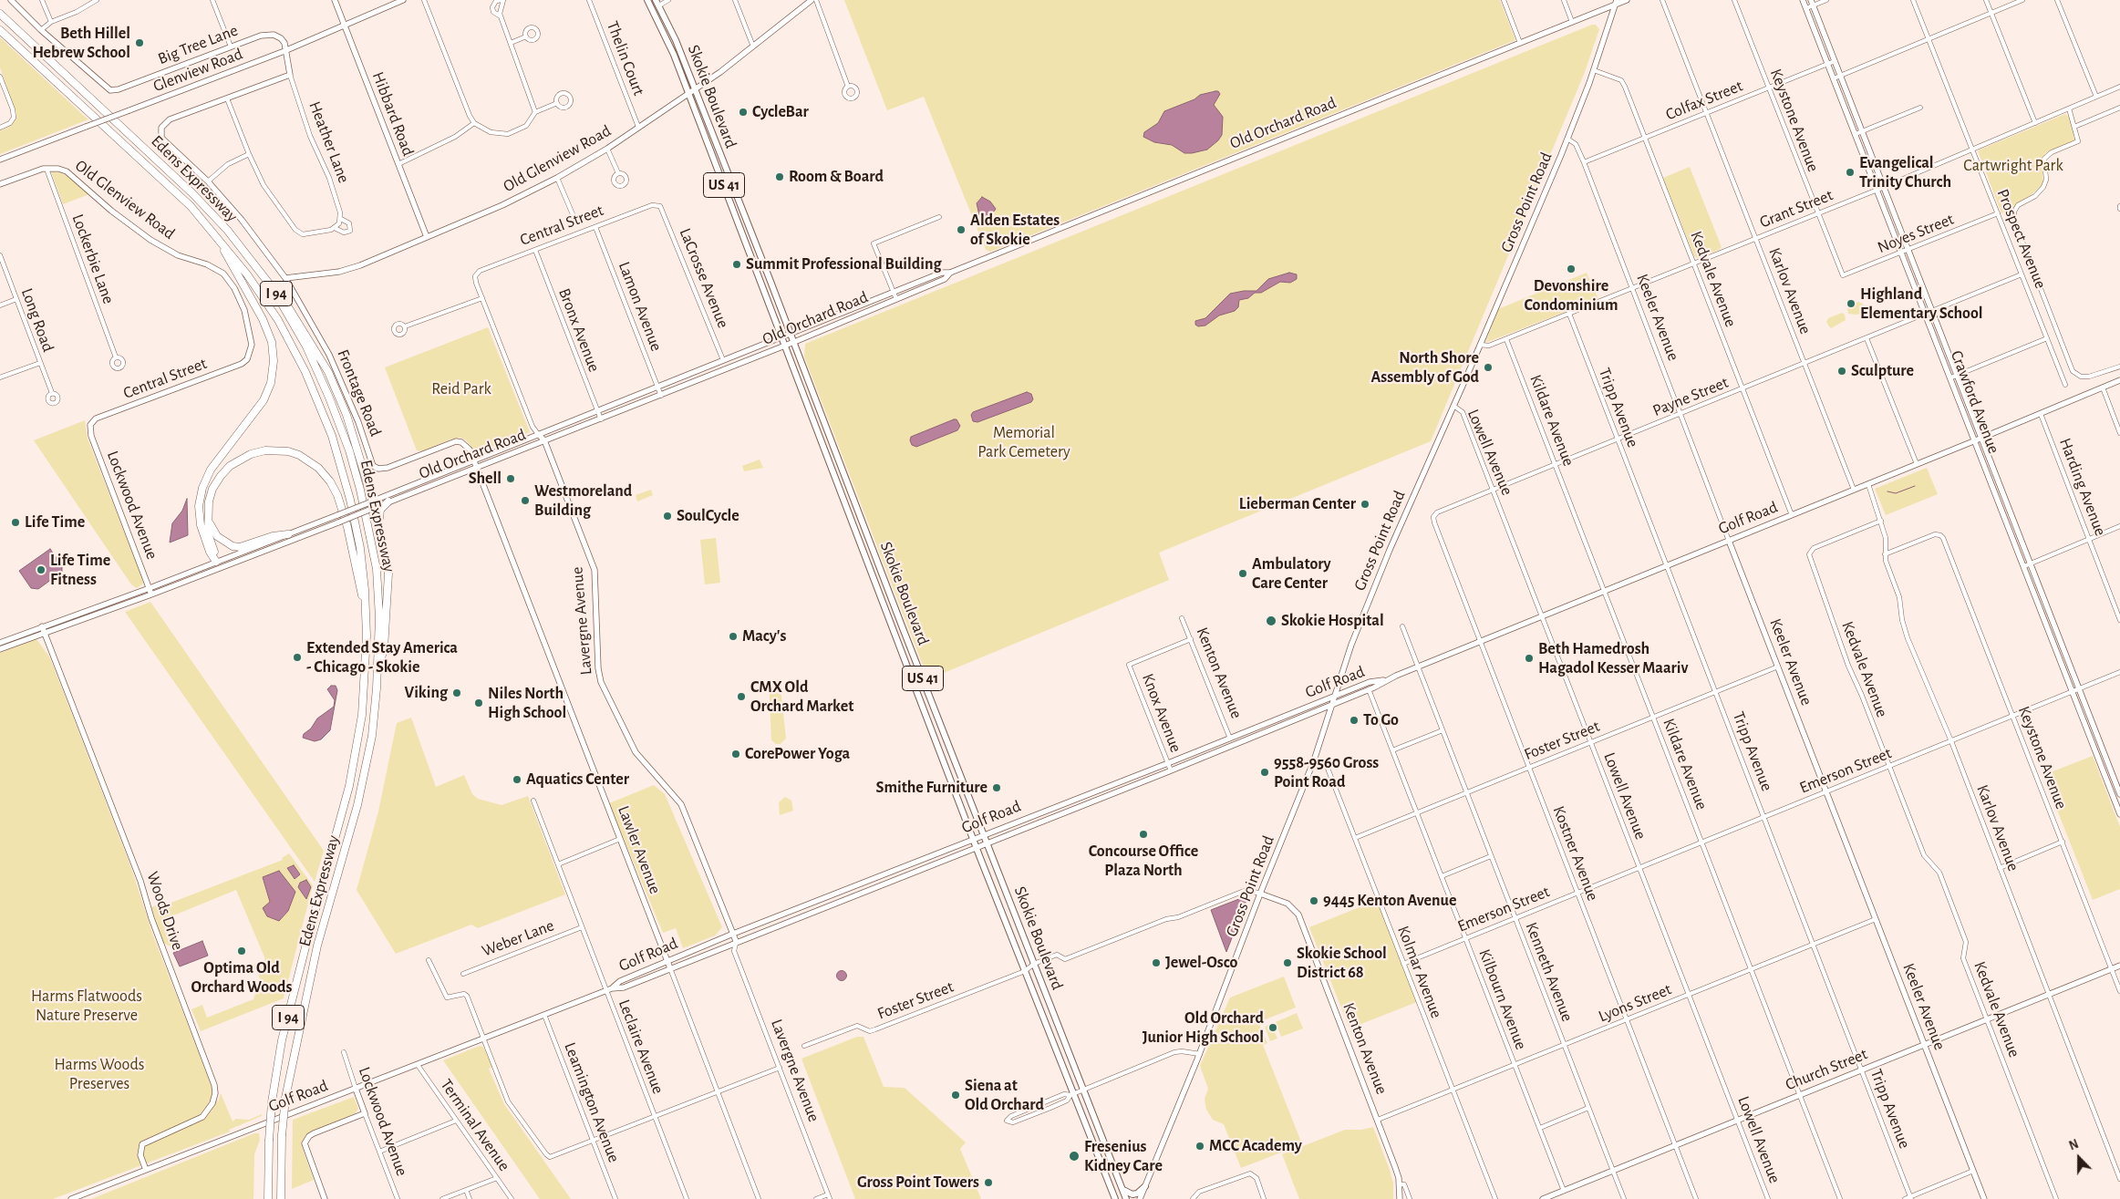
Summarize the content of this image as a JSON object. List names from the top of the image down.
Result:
{
  "streets": {
    "highway": ["Edens Expressway", "I 94"],
    "main road": [
      "Big Tree Lane",
      "Glenview Road",
      "Skokie Boulevard",
      "Hibbard Road",
      "Old Orchard Road",
      "Old Glenview Road",
      "US 41",
      "Gross Point Road",
      "Central Street",
      "Keeler Avenue",
      "Frontage Road",
      "Crawford Avenue",
      "Lockwood Avenue",
      "Golf Road",
      "Lavergne Avenue",
      "Kenton Avenue",
      "Lawler Avenue",
      "Woods Drive",
      "Church Street"
    ],
    "street": [
      "Thelin Court",
      "Colfax Street",
      "Keystone Avenue",
      "Heather Lane",
      "Grant Street",
      "Noyes Street",
      "Prospect Avenue",
      "Lockerbie Lane",
      "LaCrosse Avenue",
      "Kedvale Avenue",
      "Karlov Avenue",
      "Lamon Avenue",
      "Long Road",
      "Bronx Avenue",
      "Payne Street",
      "Tripp Avenue",
      "Kildare Avenue",
      "Lowell Avenue",
      "Harding Avenue",
      "Knox Avenue",
      "Foster Street",
      "Emerson Street",
      "Kostner Avenue",
      "Weber Lane",
      "Kolmar Avenue",
      "Kenneth Avenue",
      "Kilbourn Avenue",
      "Lyons Street",
      "Leclaire Avenue",
      "Leamington Avenue",
      "Terminal Avenue"
    ]
  },
  "crossings": [
    ["Big Tree Lane", "Glenview Road"],
    ["Thelin Court", "Old Glenview Road"],
    ["Glenview Road", "Hibbard Road"],
    ["Skokie Boulevard", "Old Orchard Road"],
    ["Skokie Boulevard", "Old Glenview Road"],
    ["Skokie Boulevard", "Golf Road"],
    ["Skokie Boulevard", "Foster Street"],
    ["Colfax Street", "Keystone Avenue"],
    ["Colfax Street", "Kedvale Avenue"],
    ["Colfax Street", "Karlov Avenue"],
    ["Colfax Street", "Keeler Avenue"],
    ["Colfax Street", "Crawford Avenue"],
    ["Hibbard Road", "Old Glenview Road"],
    ["Keystone Avenue", "Grant Street"],
    ["Keystone Avenue", "Noyes Street"],
    ["Keystone Avenue", "Karlov Avenue"],
    ["Keystone Avenue", "Emerson Street"],
    ["Keystone Avenue", "Church Street"],
    ["Old Orchard Road", "Gross Point Road"],
    ["Old Orchard Road", "LaCrosse Avenue"],
    ["Old Orchard Road", "Lamon Avenue"],
    ["Old Orchard Road", "Bronx Avenue"],
    ["Old Orchard Road", "Frontage Road"],
    ["Old Orchard Road", "Lockwood Avenue"],
    ["Old Orchard Road", "Lavergne Avenue"],
    ["Old Orchard Road", "Lawler Avenue"],
    ["Old Orchard Road", "Woods Drive"],
    ["Old Glenview Road", "Central Street"],
    ["Old Glenview Road", "Lockerbie Lane"],
    ["Old Glenview Road", "Frontage Road"],
    ["Gross Point Road", "Grant Street"],
    ["Gross Point Road", "Kedvale Avenue"],
    ["Gross Point Road", "Keeler Avenue"],
    ["Gross Point Road", "Lowell Avenue"],
    ["Gross Point Road", "Golf Road"],
    ["Gross Point Road", "Kenton Avenue"],
    ["Gross Point Road", "Foster Street"],
    ["Gross Point Road", "Kolmar Avenue"],
    ["Grant Street", "Prospect Avenue"],
    ["Grant Street", "Kedvale Avenue"],
    ["Grant Street", "Karlov Avenue"],
    ["Grant Street", "Keeler Avenue"],
    ["Grant Street", "Crawford Avenue"],
    ["Grant Street", "Tripp Avenue"],
    ["Grant Street", "Kildare Avenue"],
    ["Central Street", "LaCrosse Avenue"],
    ["Central Street", "Lamon Avenue"],
    ["Central Street", "Bronx Avenue"],
    ["Central Street", "Lockwood Avenue"],
    ["Central Street", "Lavergne Avenue"],
    ["Noyes Street", "Prospect Avenue"],
    ["Noyes Street", "Crawford Avenue"],
    ["Prospect Avenue", "Payne Street"],
    ["Kedvale Avenue", "Karlov Avenue"],
    ["Kedvale Avenue", "Payne Street"],
    ["Kedvale Avenue", "Golf Road"],
    ["Kedvale Avenue", "Emerson Street"],
    ["Kedvale Avenue", "Church Street"],
    ["Karlov Avenue", "Payne Street"],
    ["Karlov Avenue", "Golf Road"],
    ["Karlov Avenue", "Emerson Street"],
    ["Karlov Avenue", "Church Street"],
    ["Keeler Avenue", "Payne Street"],
    ["Keeler Avenue", "Golf Road"],
    ["Keeler Avenue", "Foster Street"],
    ["Keeler Avenue", "Emerson Street"],
    ["Keeler Avenue", "Lyons Street"],
    ["Keeler Avenue", "Church Street"],
    ["Frontage Road", "Lawler Avenue"],
    ["Payne Street", "Crawford Avenue"],
    ["Payne Street", "Tripp Avenue"],
    ["Payne Street", "Kildare Avenue"],
    ["Payne Street", "Lowell Avenue"],
    ["Payne Street", "Kostner Avenue"],
    ["Crawford Avenue", "Golf Road"],
    ["Crawford Avenue", "Emerson Street"],
    ["Tripp Avenue", "Golf Road"],
    ["Tripp Avenue", "Foster Street"],
    ["Tripp Avenue", "Emerson Street"],
    ["Tripp Avenue", "Lyons Street"],
    ["Tripp Avenue", "Church Street"],
    ["Kildare Avenue", "Golf Road"],
    ["Kildare Avenue", "Foster Street"],
    ["Kildare Avenue", "Emerson Street"],
    ["Kildare Avenue", "Lyons Street"],
    ["Kildare Avenue", "Church Street"],
    ["Lowell Avenue", "Golf Road"],
    ["Lowell Avenue", "Foster Street"],
    ["Lowell Avenue", "Emerson Street"],
    ["Lowell Avenue", "Lyons Street"],
    ["Lowell Avenue", "Church Street"],
    ["Harding Avenue", "Golf Road"],
    ["Lockwood Avenue", "Golf Road"],
    ["Golf Road", "Lavergne Avenue"],
    ["Golf Road", "Kenton Avenue"],
    ["Golf Road", "Knox Avenue"],
    ["Golf Road", "Lawler Avenue"],
    ["Golf Road", "Kostner Avenue"],
    ["Golf Road", "Woods Drive"],
    ["Golf Road", "Kenneth Avenue"],
    ["Golf Road", "Kilbourn Avenue"],
    ["Golf Road", "Leclaire Avenue"],
    ["Golf Road", "Leamington Avenue"],
    ["Golf Road", "Terminal Avenue"],
    ["Kenton Avenue", "Knox Avenue"],
    ["Kenton Avenue", "Foster Street"],
    ["Kenton Avenue", "Lyons Street"],
    ["Foster Street", "Kostner Avenue"],
    ["Foster Street", "Kolmar Avenue"],
    ["Foster Street", "Kenneth Avenue"],
    ["Foster Street", "Kilbourn Avenue"],
    ["Emerson Street", "Kostner Avenue"],
    ["Emerson Street", "Kolmar Avenue"],
    ["Emerson Street", "Kenneth Avenue"],
    ["Emerson Street", "Kilbourn Avenue"],
    ["Kostner Avenue", "Lyons Street"],
    ["Kostner Avenue", "Church Street"],
    ["Weber Lane", "Leclaire Avenue"],
    ["Kolmar Avenue", "Lyons Street"],
    ["Kenneth Avenue", "Lyons Street"],
    ["Kenneth Avenue", "Church Street"],
    ["Kilbourn Avenue", "Lyons Street"],
    ["Kilbourn Avenue", "Church Street"]
  ],
  "parks": [
    "Cartwright Park",
    "Reid Park",
    "Memorial Park Cemetery",
    "Harms Flatwoods Nature Preserve",
    "Harms Woods Preserves"
  ],
  "places": [
    "Beth Hillel Hebrew School",
    "CycleBar",
    "Evangelical Trinity Church",
    "Room & Board",
    "Alden Estates of Skokie",
    "Summit Professional Building",
    "Devonshire Condominium",
    "Highland Elementary School",
    "North Shore Assembly of God",
    "Sculpture",
    "Shell",
    "Westmoreland Building",
    "Lieberman Center",
    "SoulCycle",
    "Life Time",
    "Life Time Fitness",
    "Ambulatory Care Center",
    "Skokie Hospital",
    "Macy's",
    "Extended Stay America - Chicago - Skokie",
    "Beth Hamedrosh Hagadol Kesser Maariv",
    "Viking",
    "CMX Old Orchard Market",
    "Niles North High School",
    "To Go",
    "CorePower Yoga",
    "9558-9560 Gross Point Road",
    "Aquatics Center",
    "Smithe Furniture",
    "Concourse Office Plaza North",
    "9445 Kenton Avenue",
    "Optima Old Orchard Woods",
    "Jewel-Osco",
    "Skokie School District 68",
    "Old Orchard Junior High School",
    "Siena at Old Orchard",
    "MCC Academy",
    "Fresenius Kidney Care",
    "Gross Point Towers"
  ],
  "north": "top"
}
